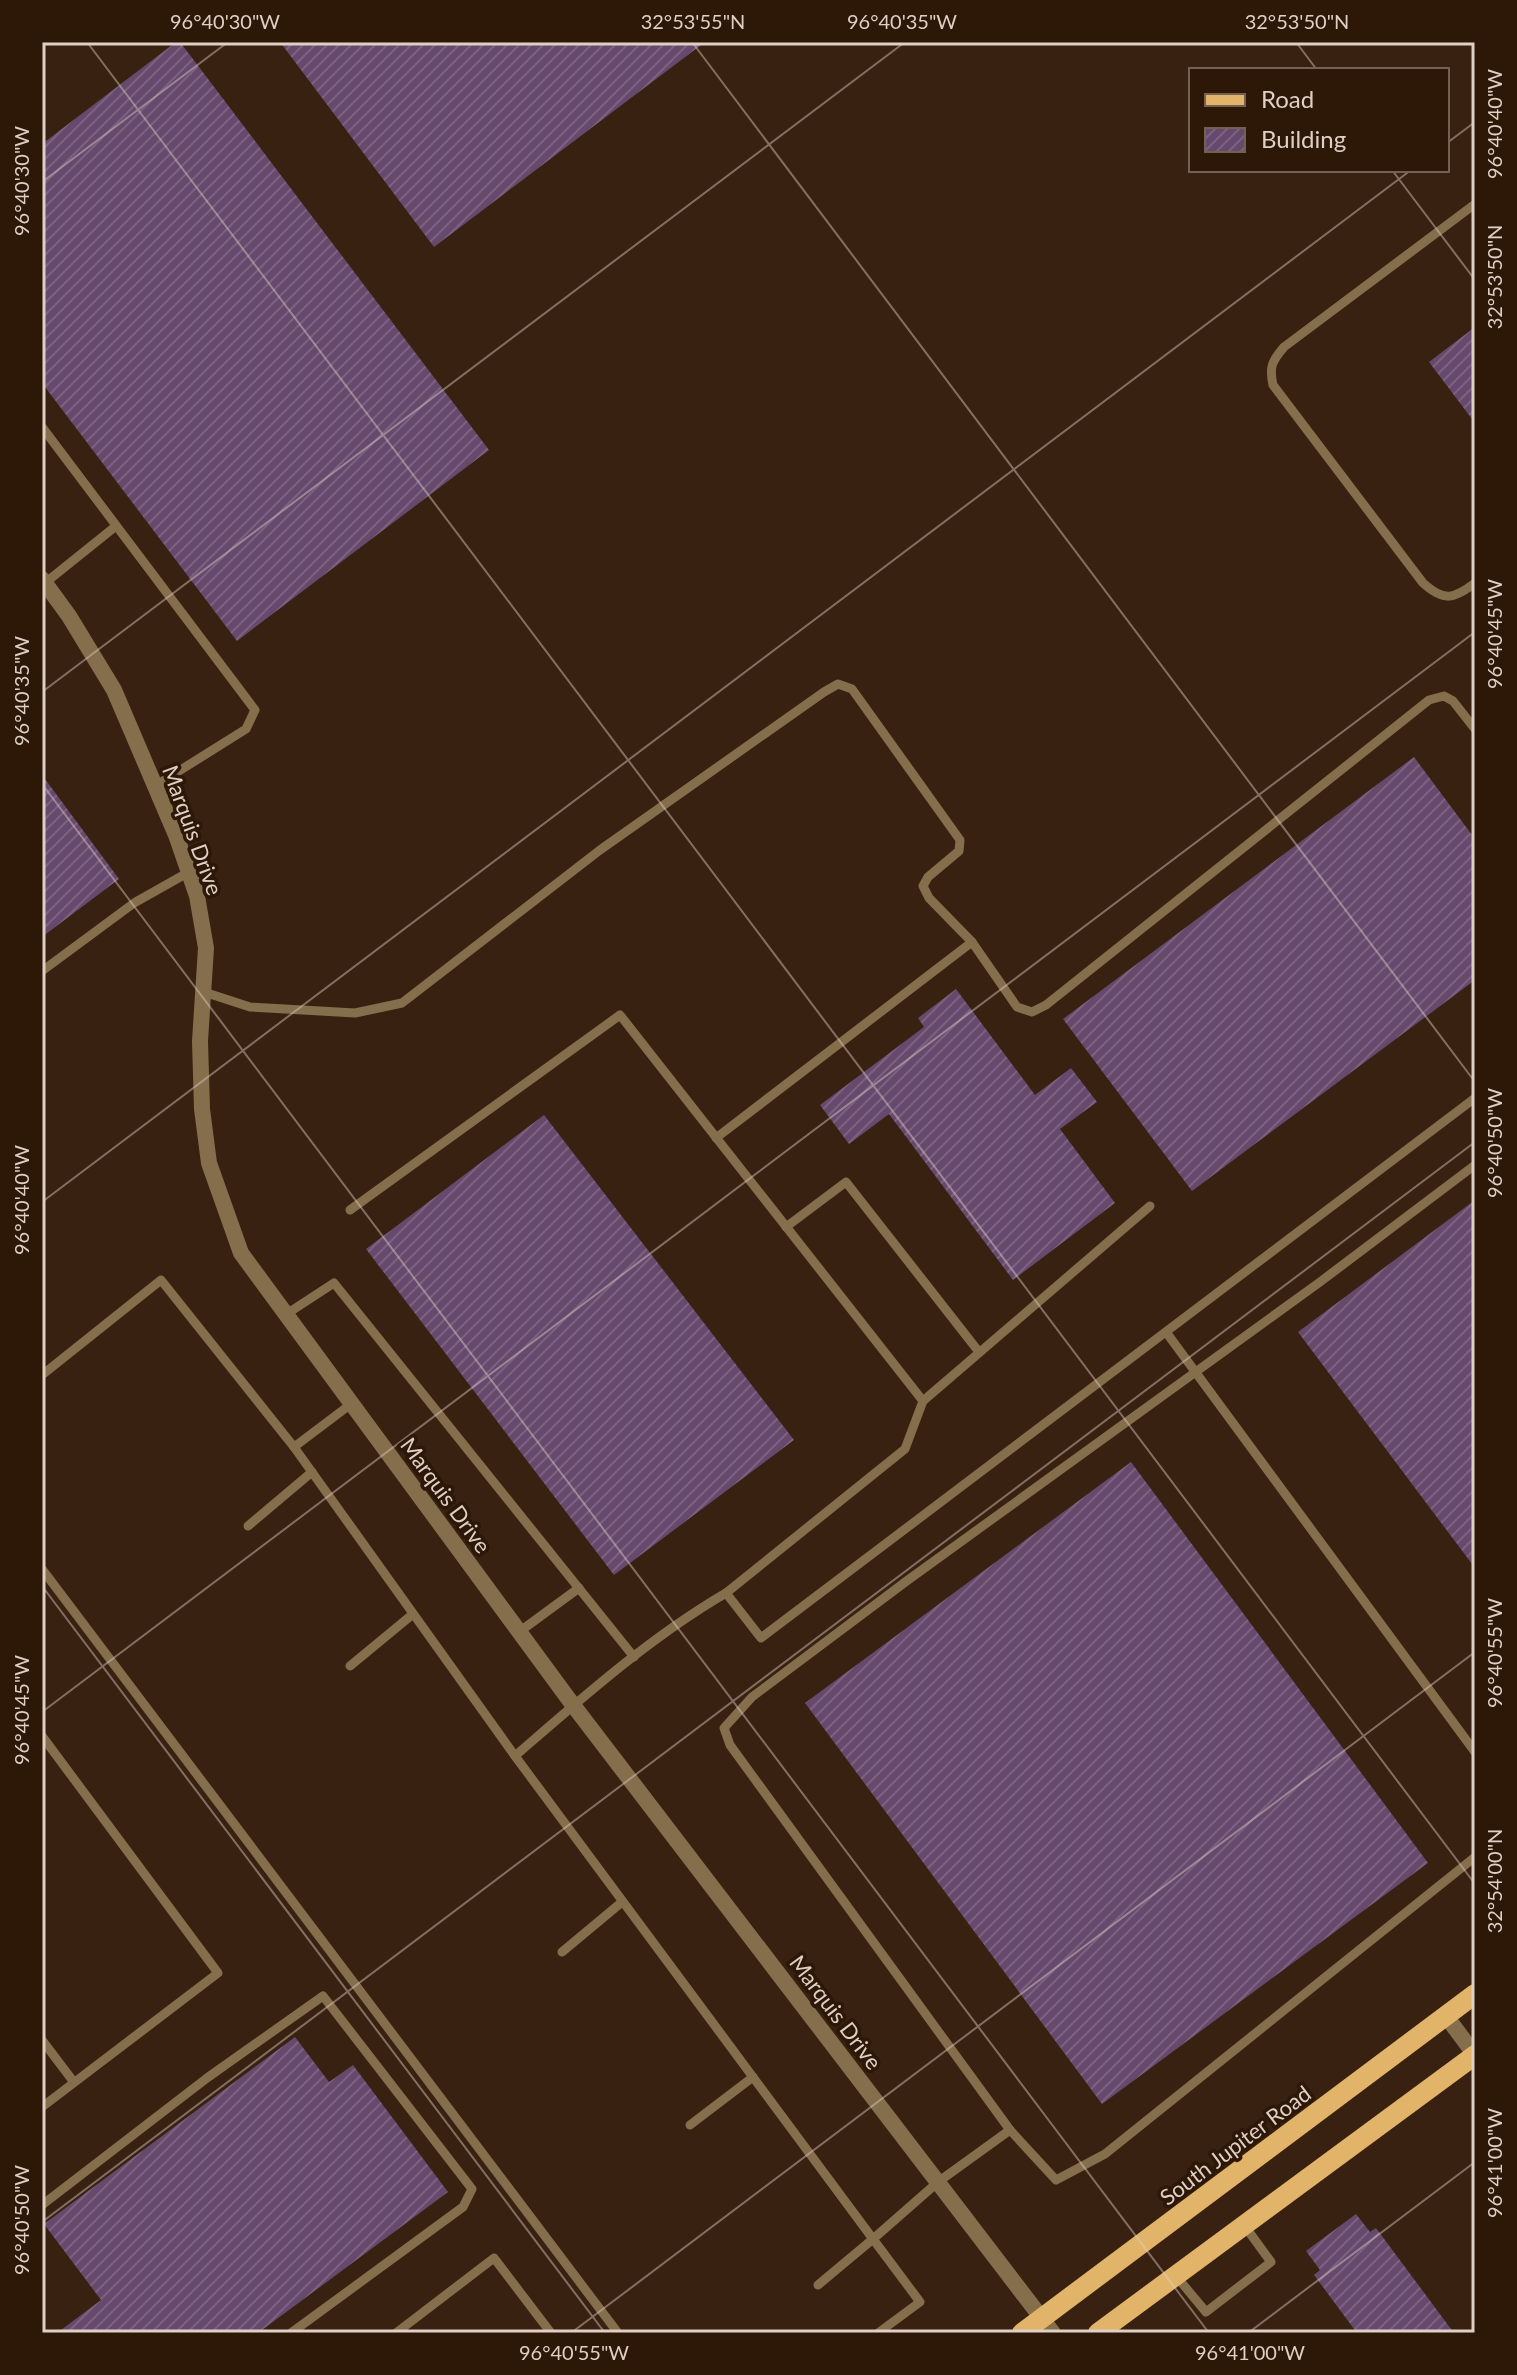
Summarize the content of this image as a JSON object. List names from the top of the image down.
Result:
{
  "streets": {
    "main road": ["South Jupiter Road"],
    "street": ["Marquis Drive"]
  },
  "crossings": [
    ["Marquis Drive", "South Jupiter Road"]
  ],
  "legend": ["Road", "Building"],
  "coordinates": [
    "96°40'30\"W",
    "32°53'55\"N",
    "96°40'35\"W",
    "32°53'50\"N",
    "96°40'40\"W",
    "96°40'45\"W",
    "96°40'50\"W",
    "96°40'55\"W",
    "32°54'00\"N",
    "96°41'00\"W"
  ]
}
